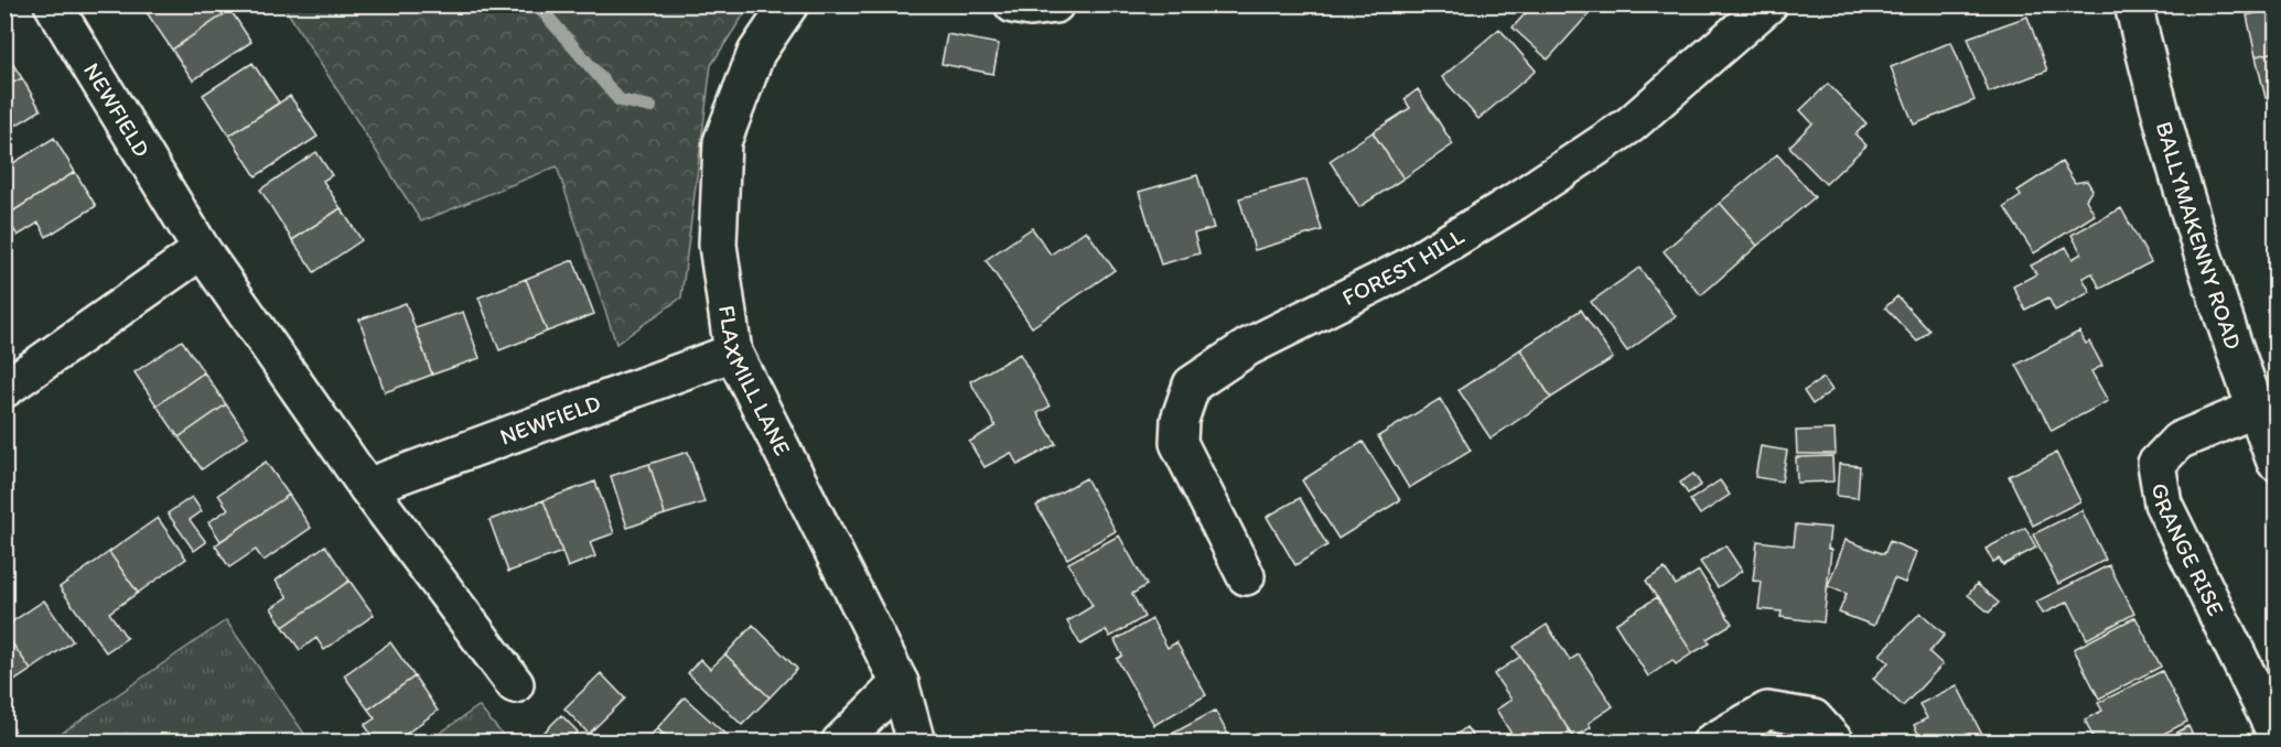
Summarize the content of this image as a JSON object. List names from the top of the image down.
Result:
{
  "streets": {
    "street": [
      "NEWFIELD",
      "BALLYMAKENNY ROAD",
      "FOREST HILL",
      "FLAXMILL LANE",
      "GRANGE RISE"
    ]
  },
  "crossings": [
    ["NEWFIELD", "FLAXMILL LANE"],
    ["BALLYMAKENNY ROAD", "GRANGE RISE"]
  ]
}
